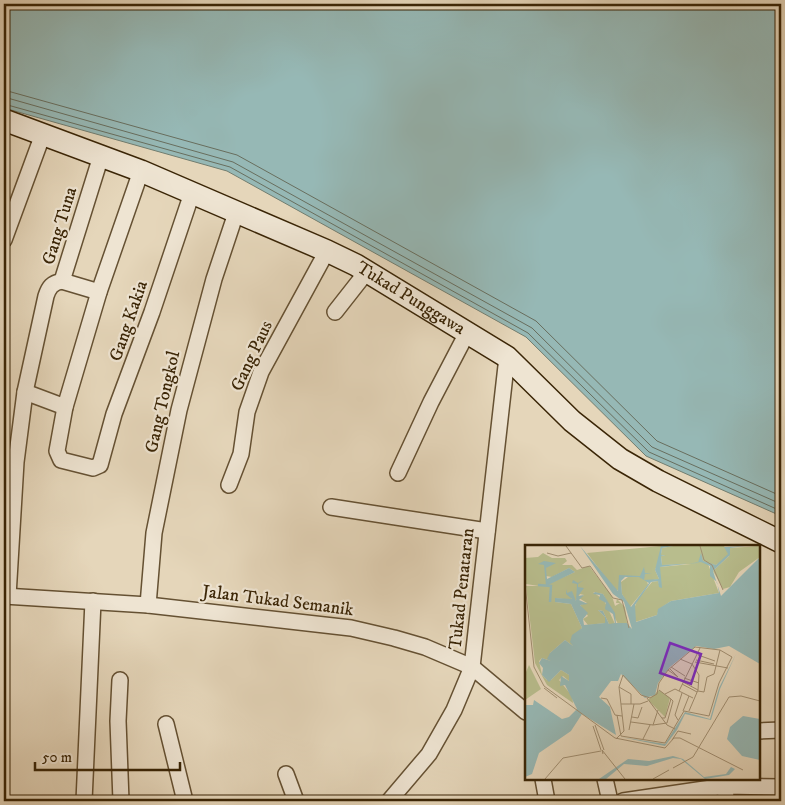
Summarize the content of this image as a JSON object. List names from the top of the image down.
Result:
{
  "streets": {
    "street": [
      "Gang Tuna",
      "Tukad Punggawa",
      "Gang Kakia",
      "Gang Paus",
      "Gang Tongkol",
      "Tukad Penataran",
      "Jalan Tukad Semanik"
    ]
  },
  "crossings": [
    ["Gang Tuna", "Tukad Punggawa"],
    ["Gang Tuna", "Jalan Tukad Semanik"],
    ["Tukad Punggawa", "Gang Kakia"],
    ["Tukad Punggawa", "Gang Paus"],
    ["Tukad Punggawa", "Gang Tongkol"],
    ["Tukad Punggawa", "Tukad Penataran"],
    ["Gang Tongkol", "Jalan Tukad Semanik"],
    ["Tukad Penataran", "Jalan Tukad Semanik"]
  ],
  "scale_bar": "50 m"
}
